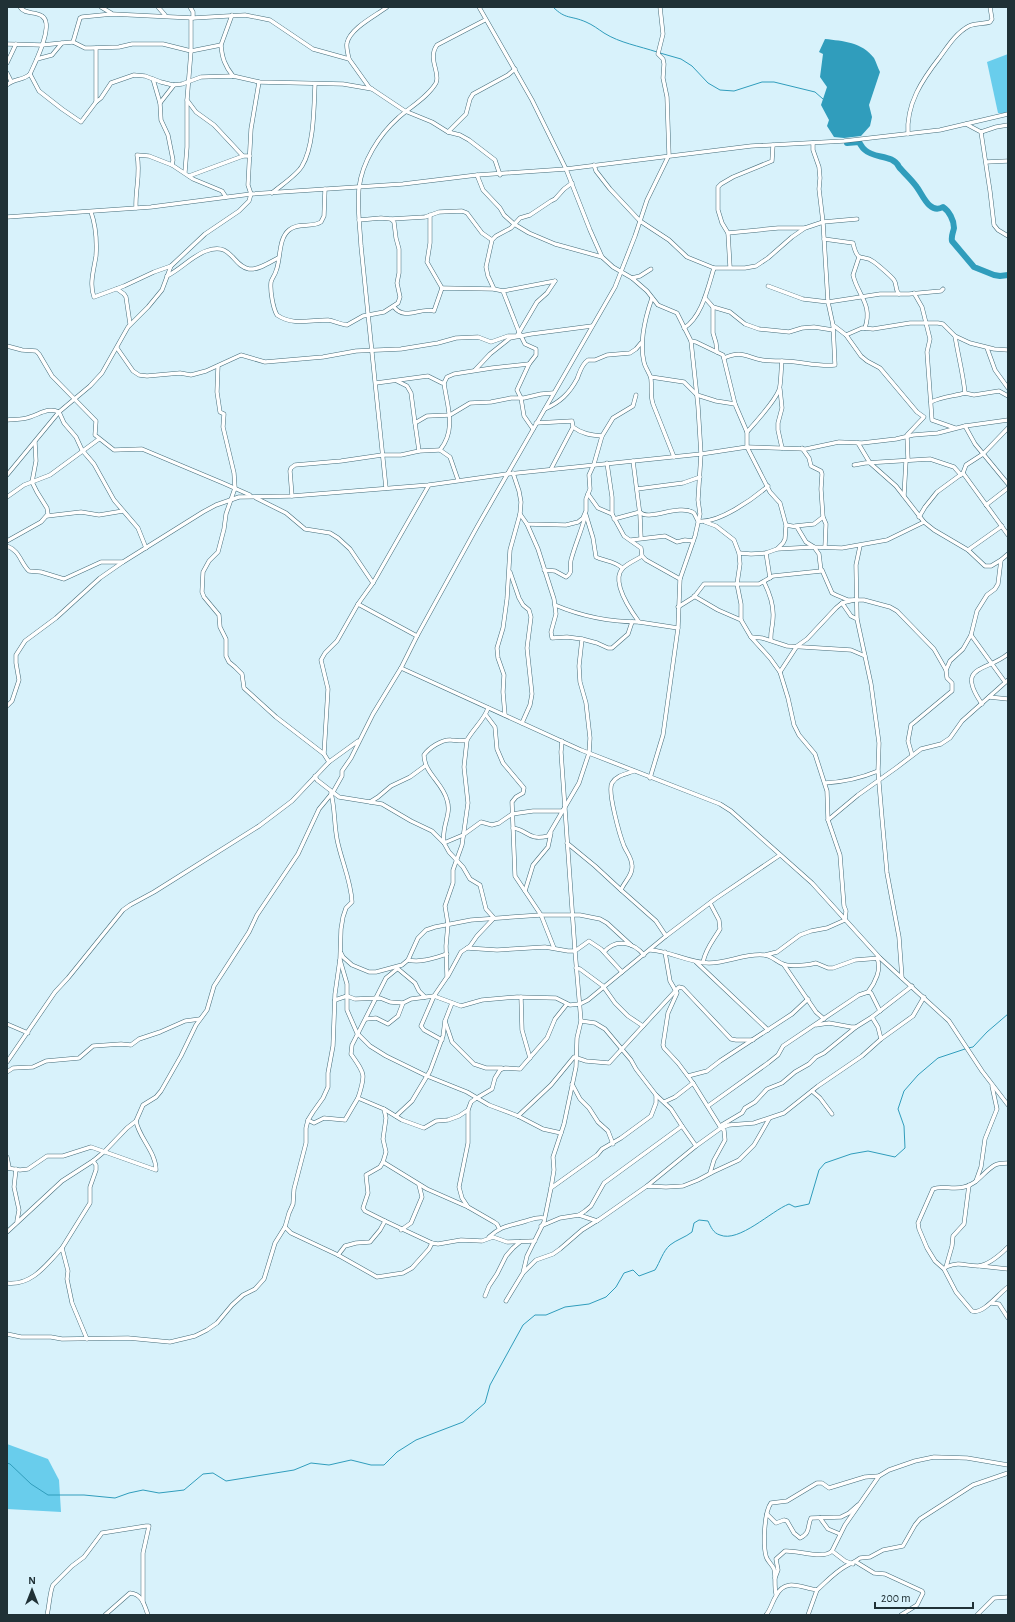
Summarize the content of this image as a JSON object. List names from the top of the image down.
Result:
{
  "scale_bar": "200 m",
  "north": "top"
}
